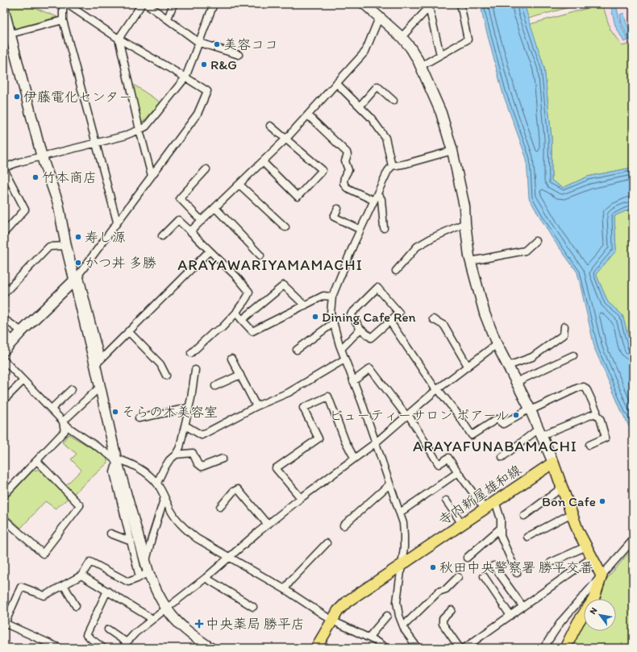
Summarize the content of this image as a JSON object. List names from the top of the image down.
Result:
{
  "streets": {
    "main road": ["寺内新屋雄和線"]
  },
  "districts": ["ARAYAWARIYAMAMACHI", "ARAYAFUNABAMACHI"],
  "places": {
    "other": [
      "美容ココ",
      "R&G",
      "伊藤電化センター",
      "竹本商店",
      "寿し源",
      "かつ丼 多勝",
      "Dining Cafe Ren",
      "そらの木美容室",
      "ビューティーサロン ポアール",
      "Bon Cafe",
      "秋田中央警察署 勝平交番"
    ],
    "health": ["中央薬局 勝平店"]
  },
  "north": "top left"
}
